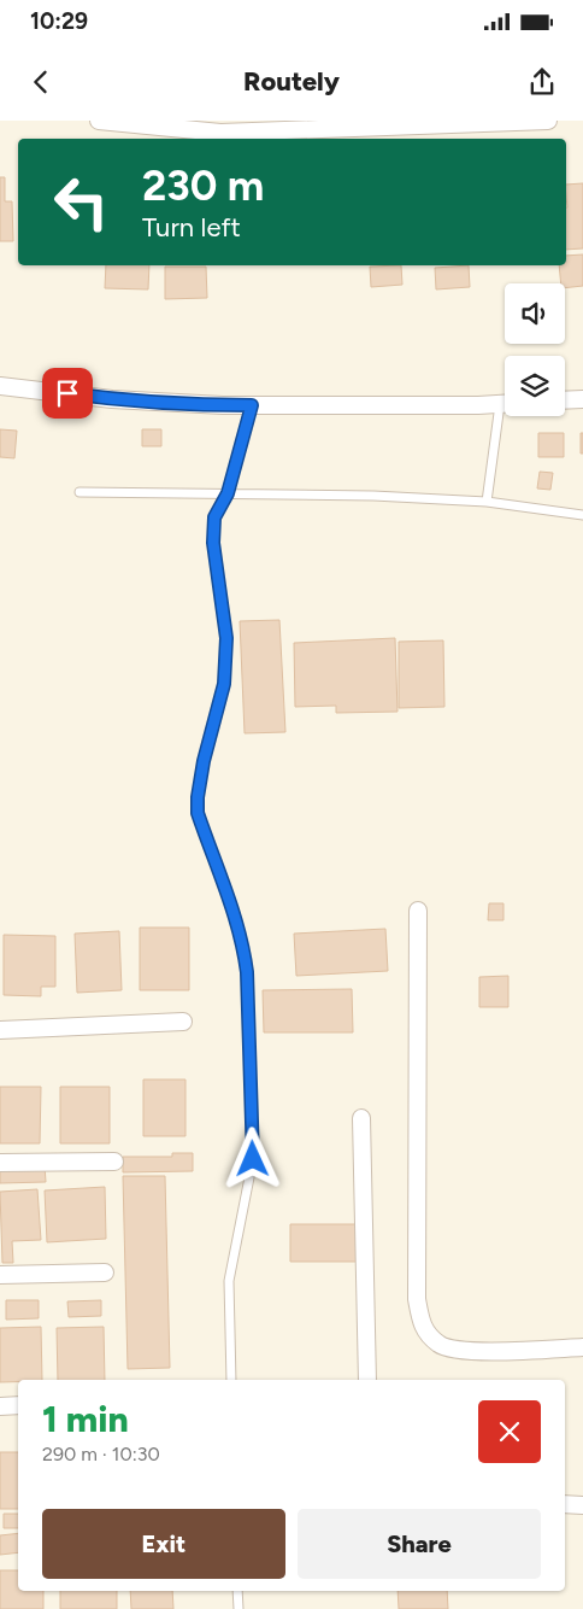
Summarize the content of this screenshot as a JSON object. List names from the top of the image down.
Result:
{
  "page": {
    "status": "10:29",
    "header": "Routely",
    "turn": ["230 m", "Turn left"],
    "heading": ["1 min", "290 m · 10:30"],
    "buttons": ["Exit", "Share"]
  }
}
